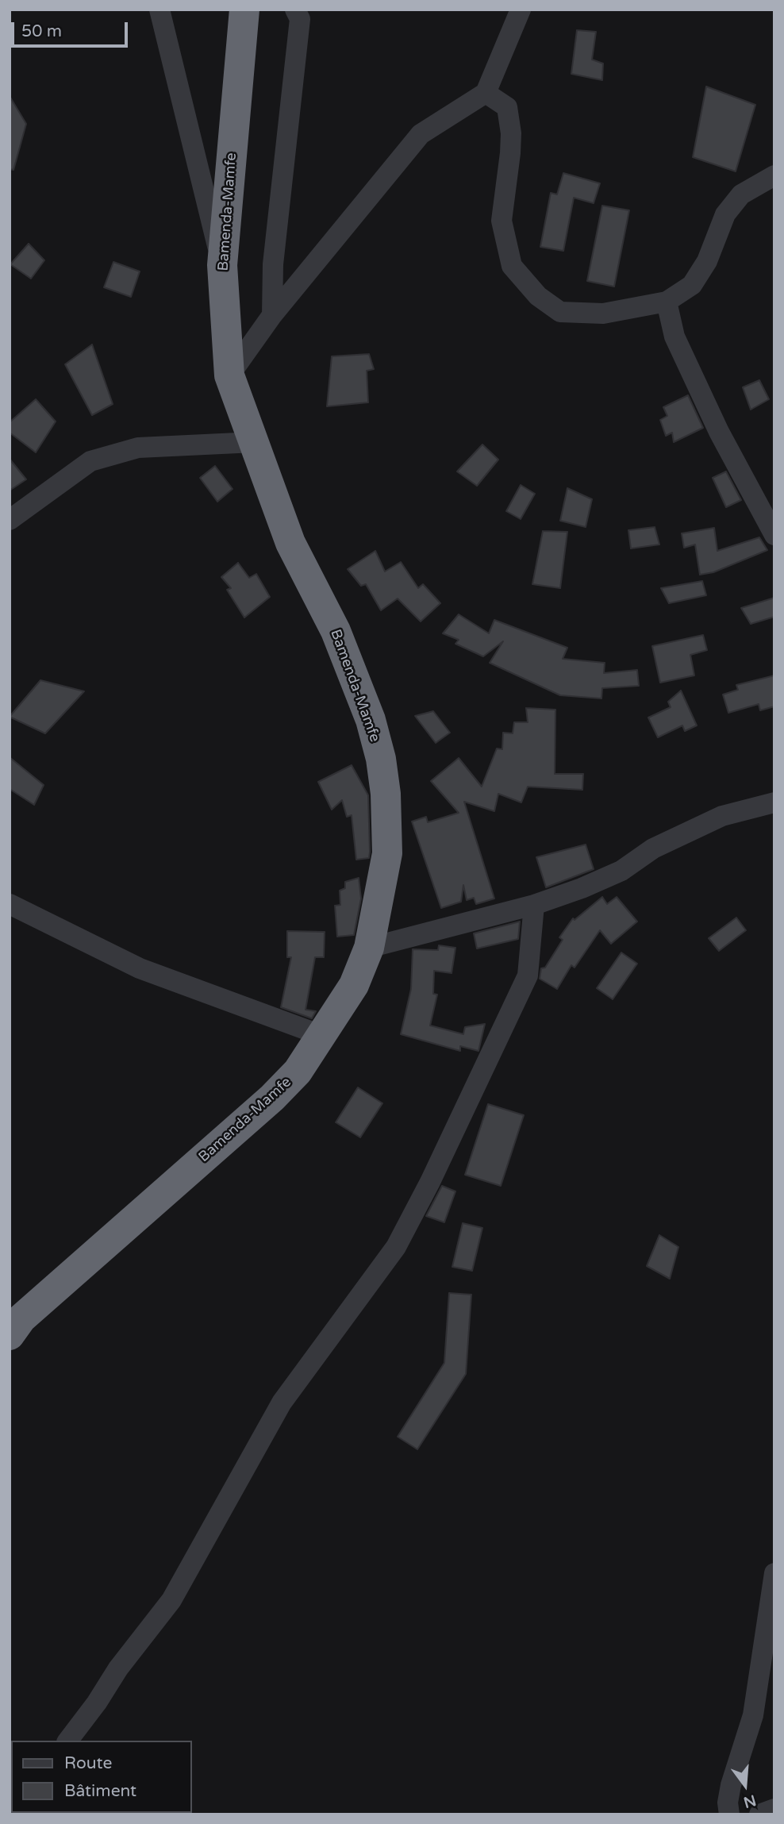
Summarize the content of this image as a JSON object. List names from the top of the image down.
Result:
{
  "streets": {
    "highway": ["Bamenda-Mamfe"]
  },
  "legend": ["Route", "Bâtiment"],
  "scale_bar": "50 m",
  "north": "bottom"
}
